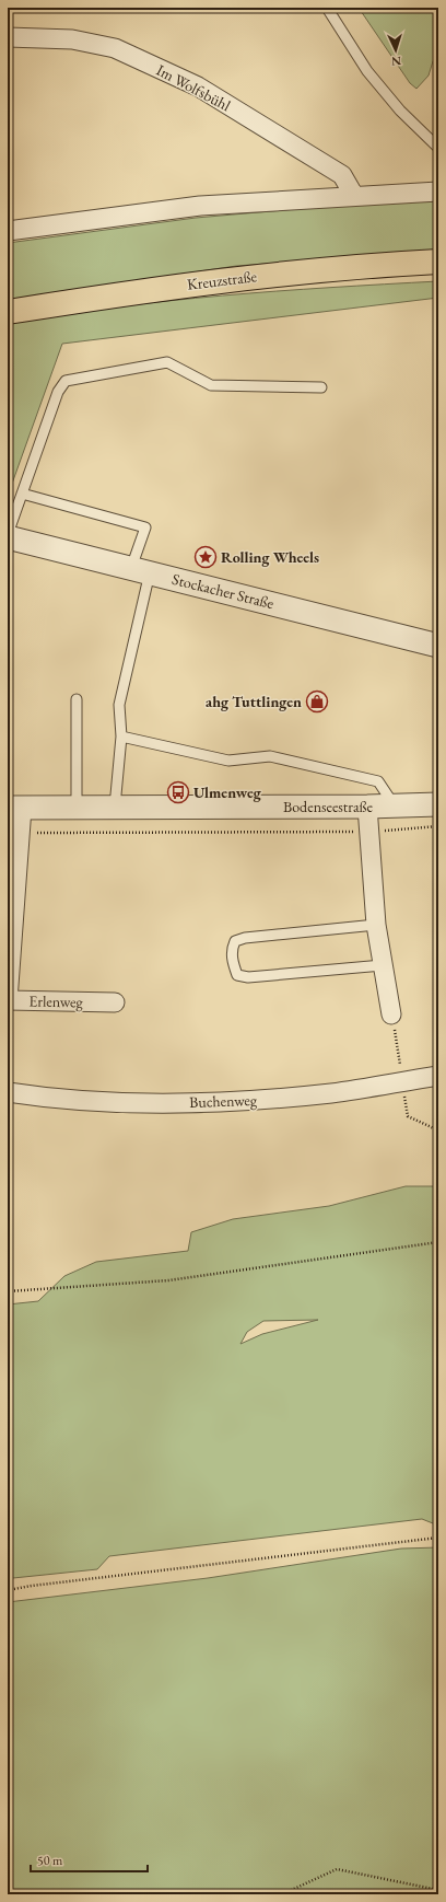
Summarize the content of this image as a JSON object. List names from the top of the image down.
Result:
{
  "streets": {
    "main road": ["Kreuzstraße"],
    "street": [
      "Im Wolfsbühl",
      "Stockacher Straße",
      "Bodenseestraße",
      "Erlenweg",
      "Buchenweg"
    ]
  },
  "crossings": [
    ["Bodenseestraße", "Erlenweg"]
  ],
  "places": {
    "place": ["Rolling Wheels"],
    "shop": ["ahg Tuttlingen"],
    "bus stop": ["Ulmenweg"]
  },
  "scale_bar": "50 m",
  "north": "bottom"
}
